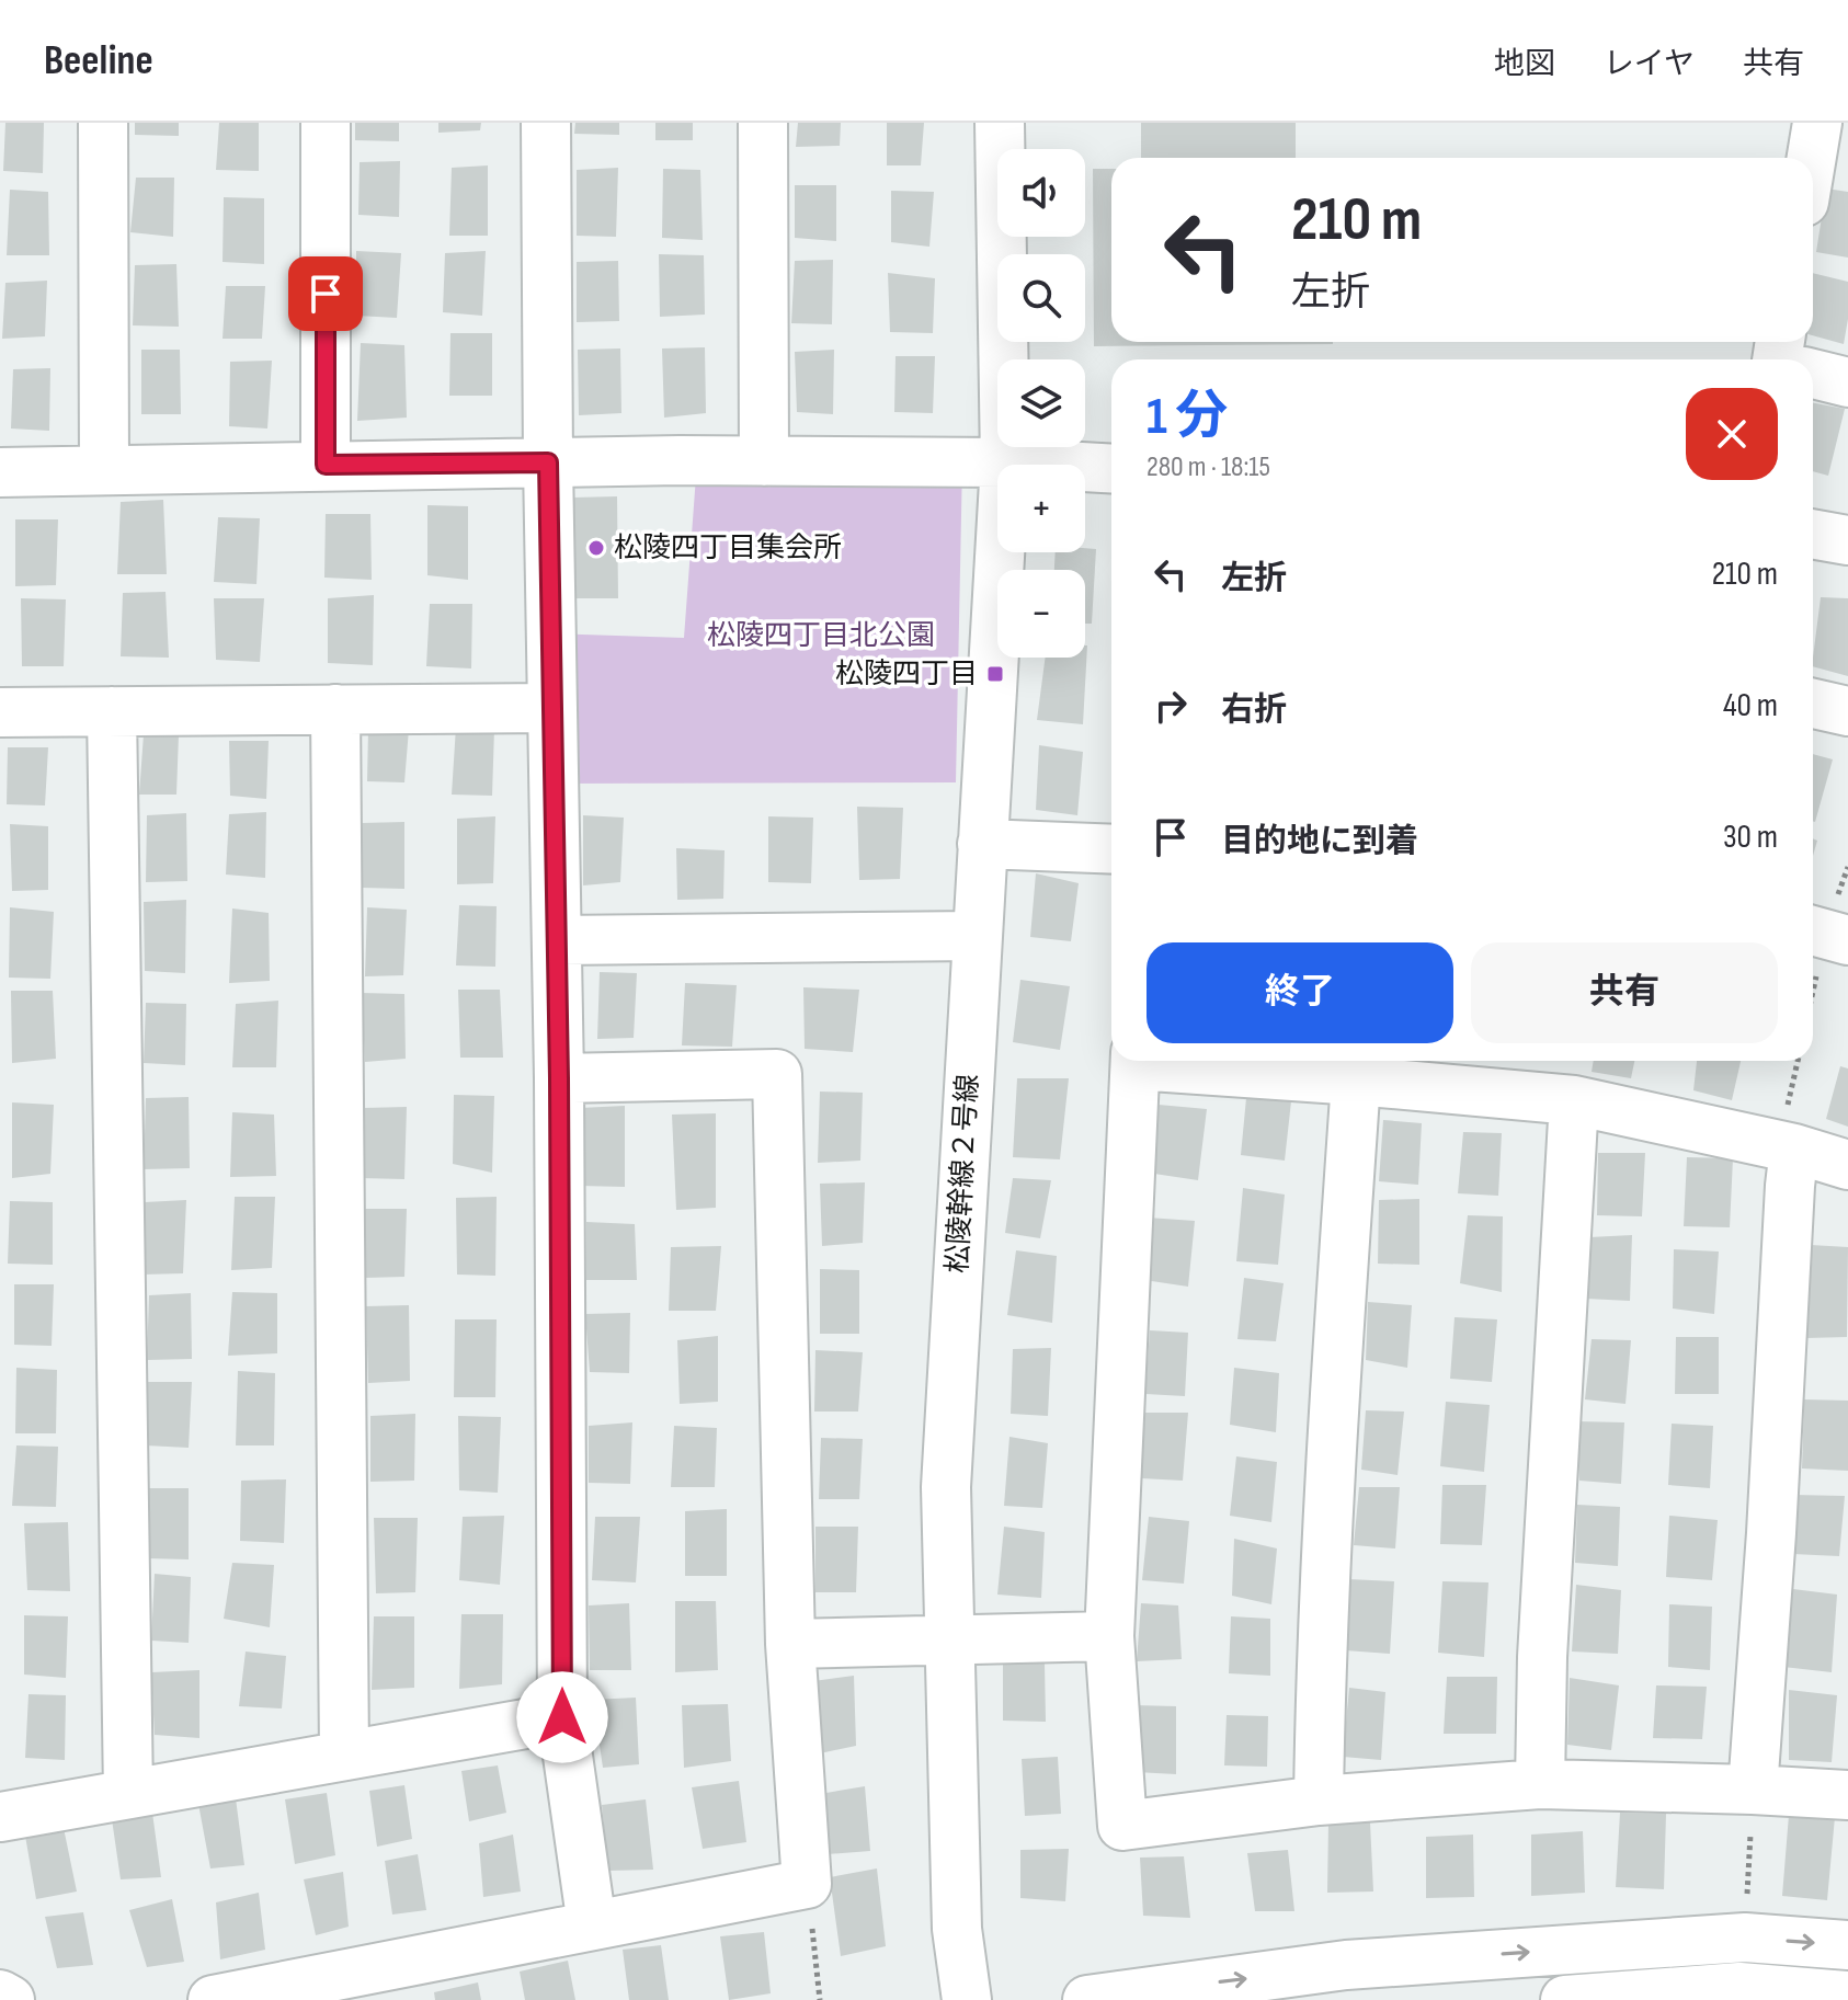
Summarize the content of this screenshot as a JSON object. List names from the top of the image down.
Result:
{
  "streets": {
    "street": ["松陵幹線２号線"]
  },
  "parks": ["松陵四丁目北公園"],
  "places": {
    "other": ["松陵四丁目集会所"],
    "transit": ["松陵四丁目"]
  },
  "page": {
    "header": "Beeline",
    "nav": ["地図", "レイヤ", "共有"],
    "map_buttons": ["+", "−"],
    "turn": ["210 m", "左折"],
    "heading": ["1 分", "280 m · 18:15"],
    "list": [
      {
        "name": "左折",
        "value": "210 m"
      },
      {
        "name": "右折",
        "value": "40 m"
      },
      {
        "name": "目的地に到着",
        "value": "30 m"
      }
    ],
    "buttons": ["終了", "共有"]
  }
}
